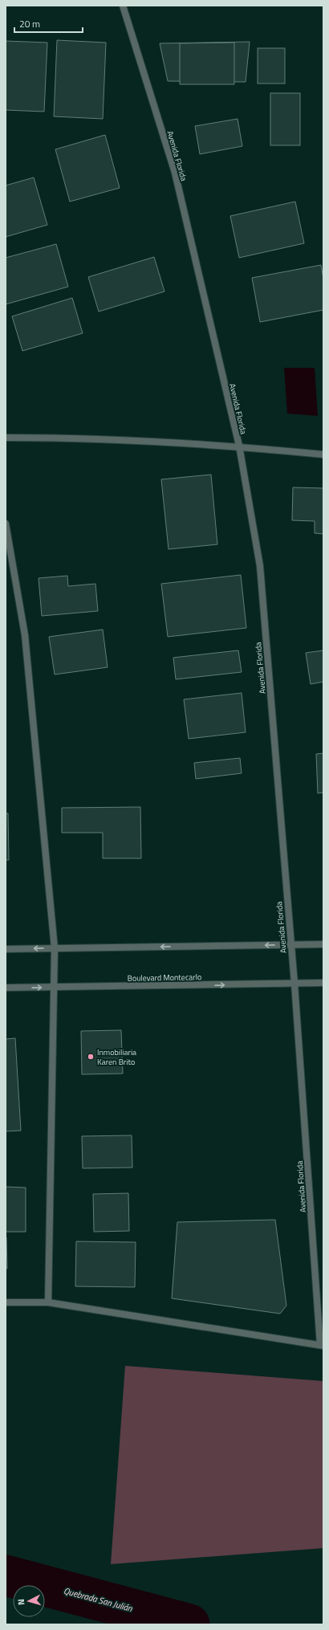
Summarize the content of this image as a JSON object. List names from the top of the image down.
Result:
{
  "streets": {
    "street": ["Avenida Florida", "Boulevard Montecarlo"]
  },
  "crossings": [
    ["Avenida Florida", "Boulevard Montecarlo"]
  ],
  "water": ["Quebrada San Julián"],
  "places": ["Inmobiliaria Karen Brito"],
  "scale_bar": "20 m",
  "north": "left"
}
